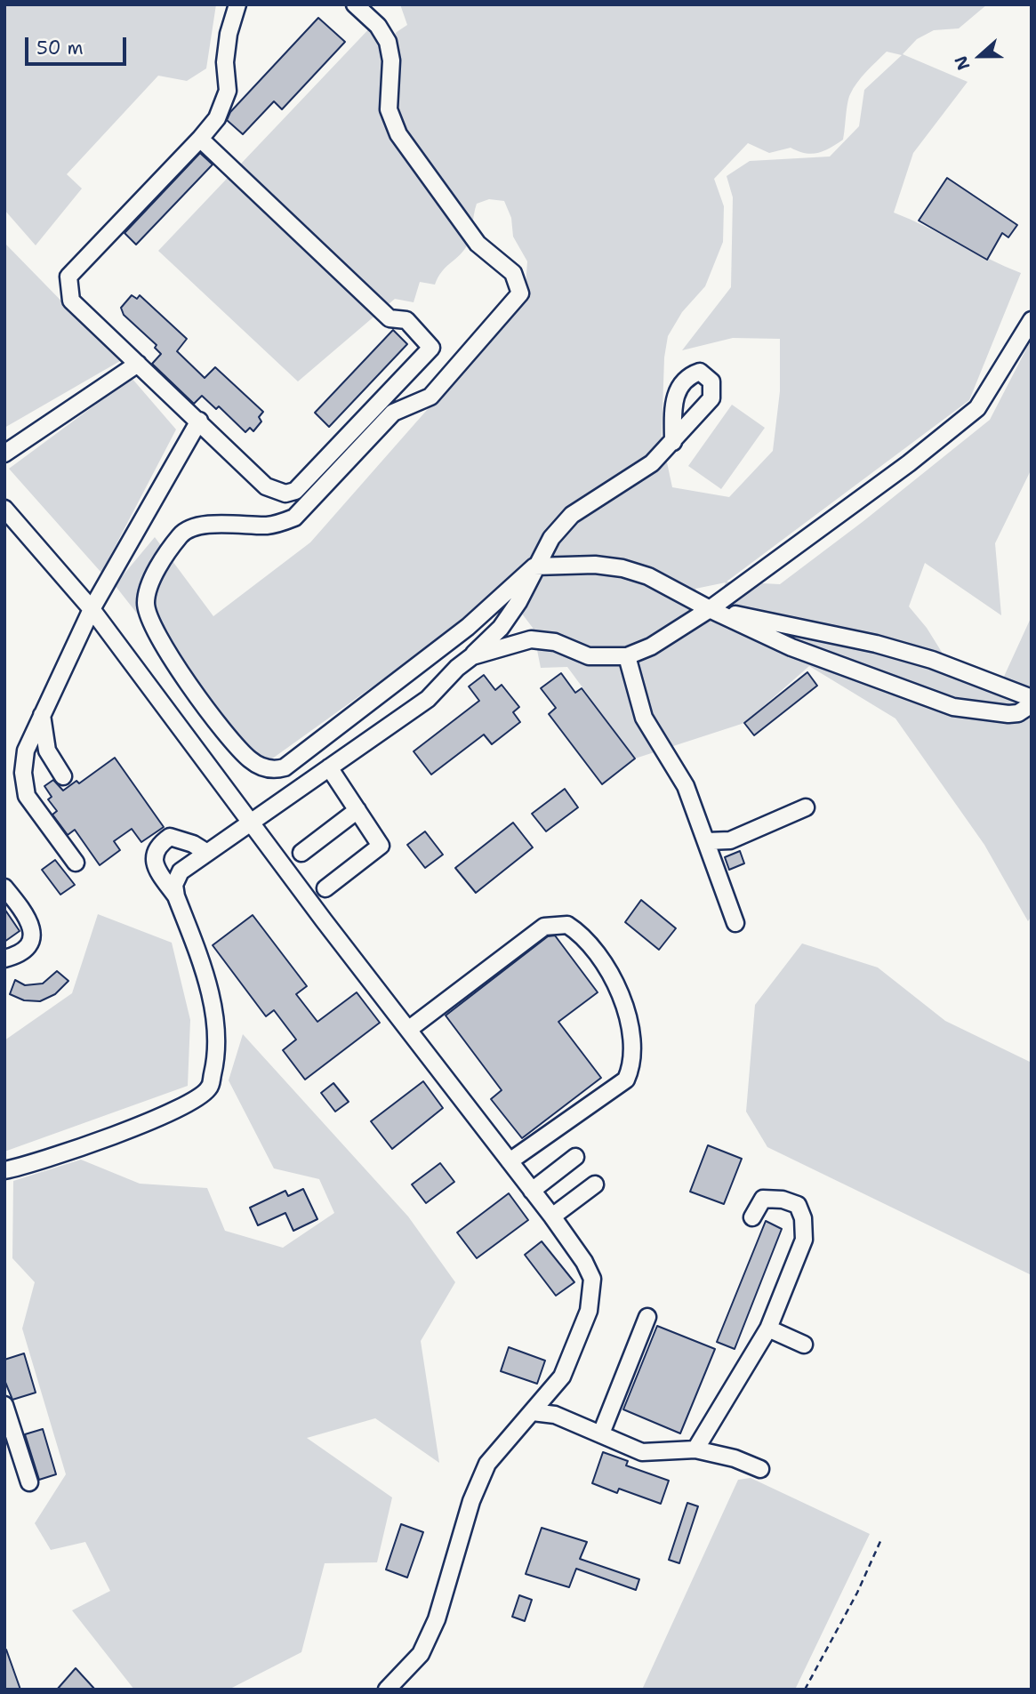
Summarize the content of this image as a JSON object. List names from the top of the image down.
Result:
{
  "scale_bar": "50 m",
  "north": "left"
}
